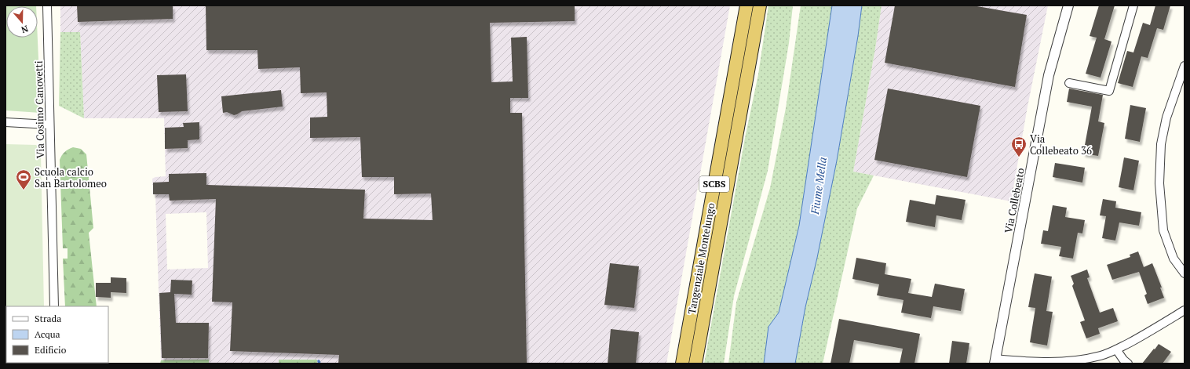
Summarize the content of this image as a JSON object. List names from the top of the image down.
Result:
{
  "streets": {
    "highway": ["SCBS", "Tangenziale Montelungo"],
    "street": ["Via Cosimo Canovetti", "Via Collebeato"]
  },
  "water": ["Fiume Mella"],
  "places": {
    "bus stop": ["Via Collebeato 36"],
    "sports": ["Scuola calcio San Bartolomeo"]
  },
  "legend": ["Strada", "Acqua", "Edificio"],
  "north": "bottom"
}
